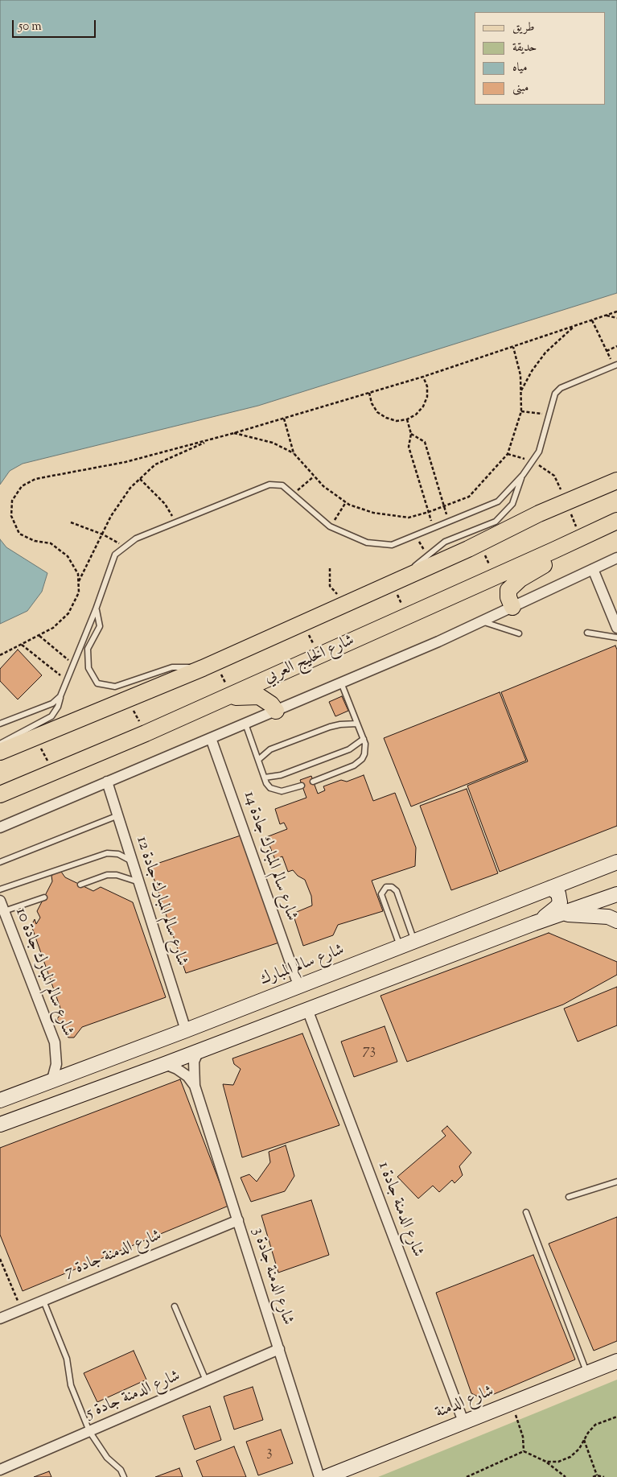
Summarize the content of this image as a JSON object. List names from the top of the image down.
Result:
{
  "streets": {
    "main road": ["شارع الخليج العربي", "شارع سالم المبارك", "شارع الدمنة"],
    "street": [
      "شارع سالم المبارك جادة 14",
      "شارع سالم المبارك جادة 12",
      "شارع سالم المبارك جادة 10",
      "شارع الدمنة جادة 1",
      "شارع الدمنة جادة 7",
      "شارع الدمنة جادة 3",
      "شارع الدمنة جادة 5"
    ]
  },
  "crossings": [
    ["شارع سالم المبارك جادة 14", "شارع سالم المبارك"],
    ["شارع سالم المبارك جادة 12", "شارع سالم المبارك"],
    ["شارع سالم المبارك", "شارع سالم المبارك جادة 10"],
    ["شارع الدمنة جادة 1", "شارع الدمنة"],
    ["شارع الدمنة جادة 7", "شارع الدمنة جادة 3"],
    ["شارع الدمنة جادة 3", "شارع الدمنة جادة 5"],
    ["شارع الدمنة جادة 3", "شارع الدمنة"]
  ],
  "house_numbers": ["73", "3"],
  "legend": [
    "طريق",
    "حديقة",
    "مياه",
    "مبنى"
  ],
  "scale_bar": "50 m"
}
